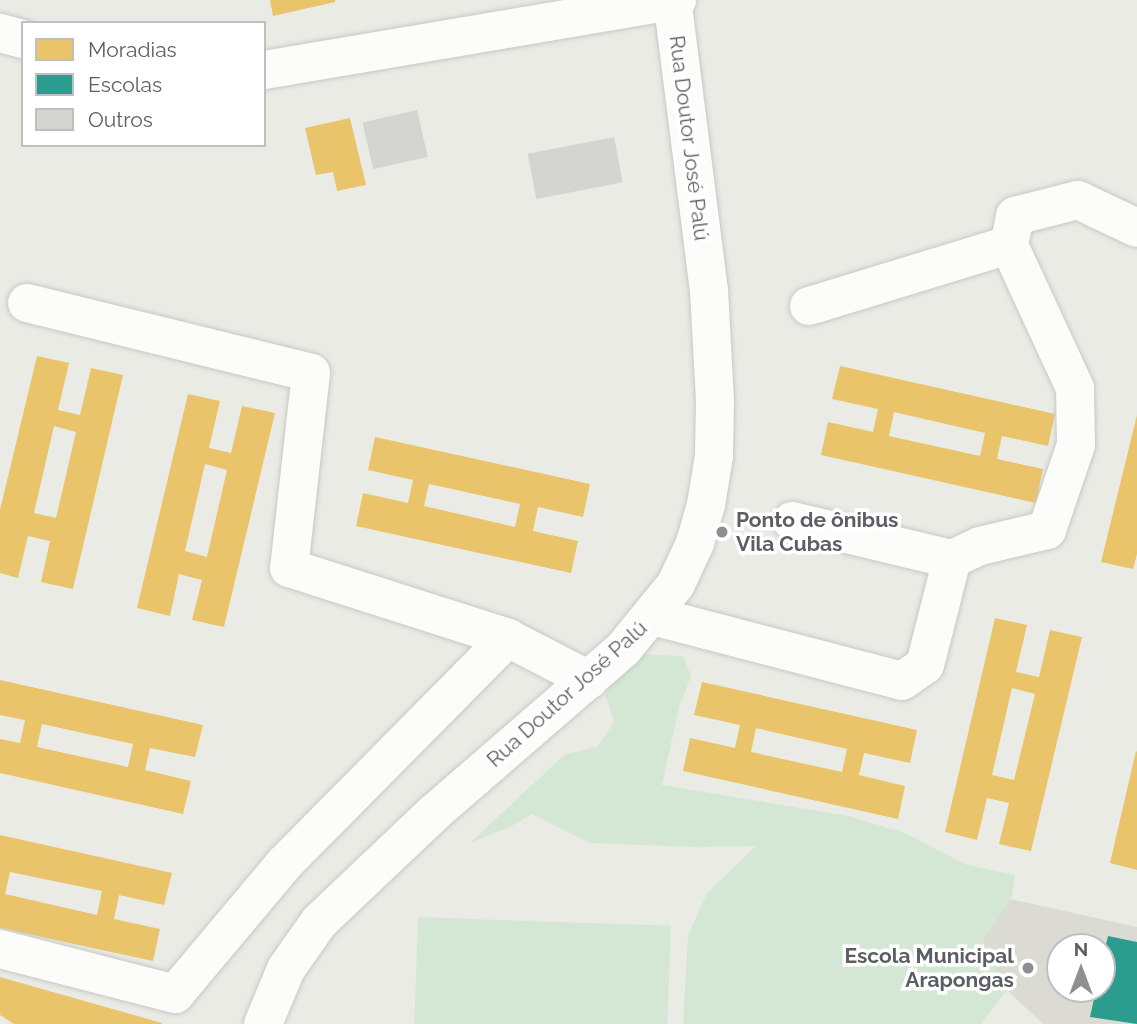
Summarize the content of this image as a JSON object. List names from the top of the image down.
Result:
{
  "streets": {
    "street": ["Rua Doutor José Palú"]
  },
  "places": ["Ponto de ônibus Vila Cubas", "Escola Municipal Arapongas"],
  "legend": ["Moradias", "Escolas", "Outros"],
  "north": "top"
}
